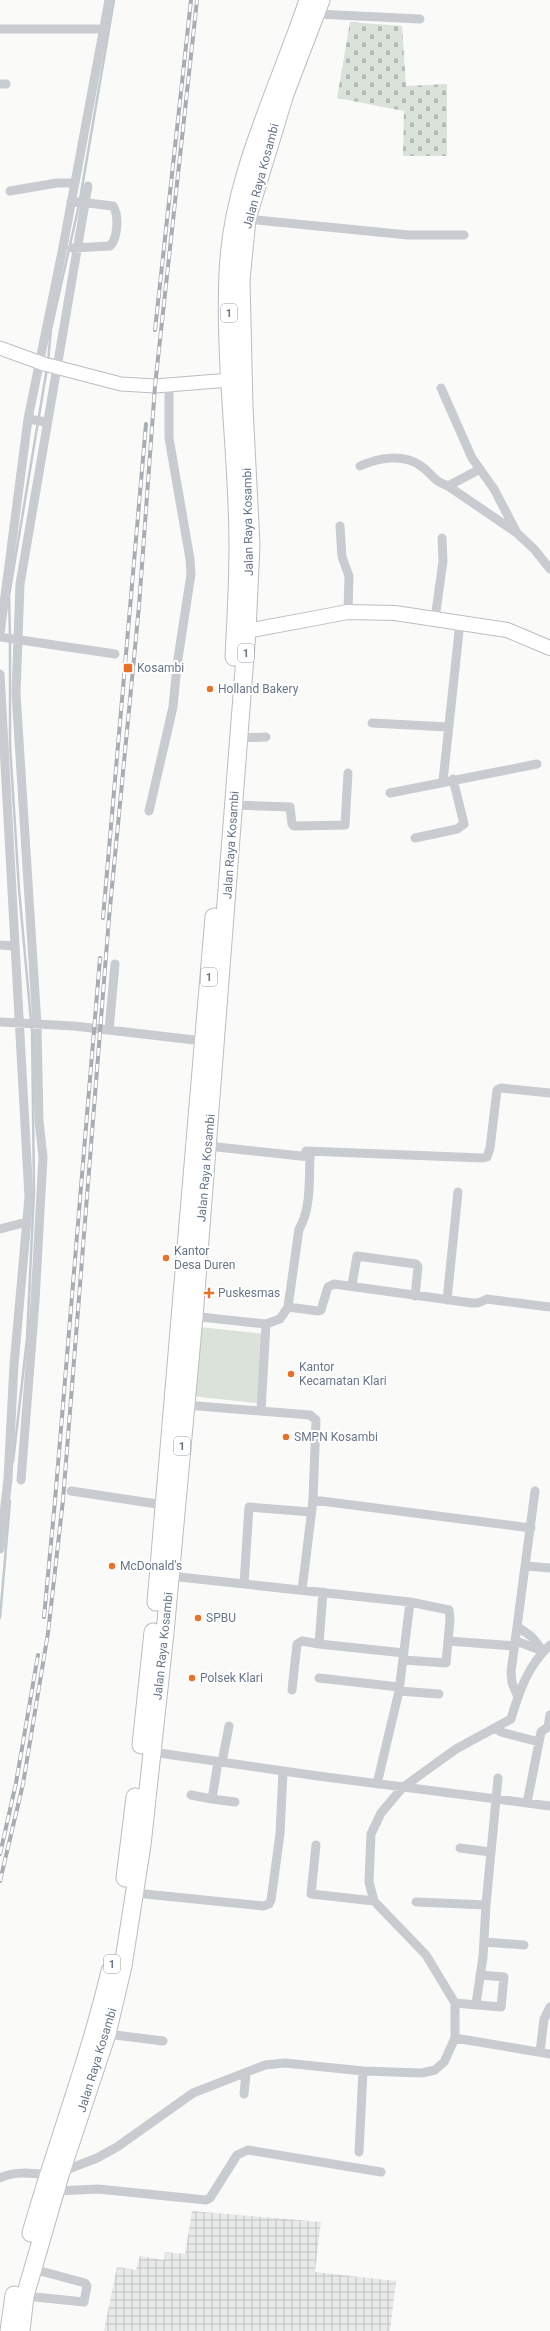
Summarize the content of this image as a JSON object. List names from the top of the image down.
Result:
{
  "streets": {
    "highway": ["Jalan Raya Kosambi", "1"]
  },
  "places": {
    "transit": ["Kosambi"],
    "other": [
      "Holland Bakery",
      "Kantor Desa Duren",
      "Kantor Kecamatan Klari",
      "SMPN Kosambi",
      "McDonald's",
      "SPBU",
      "Polsek Klari"
    ],
    "health": ["Puskesmas"]
  }
}
